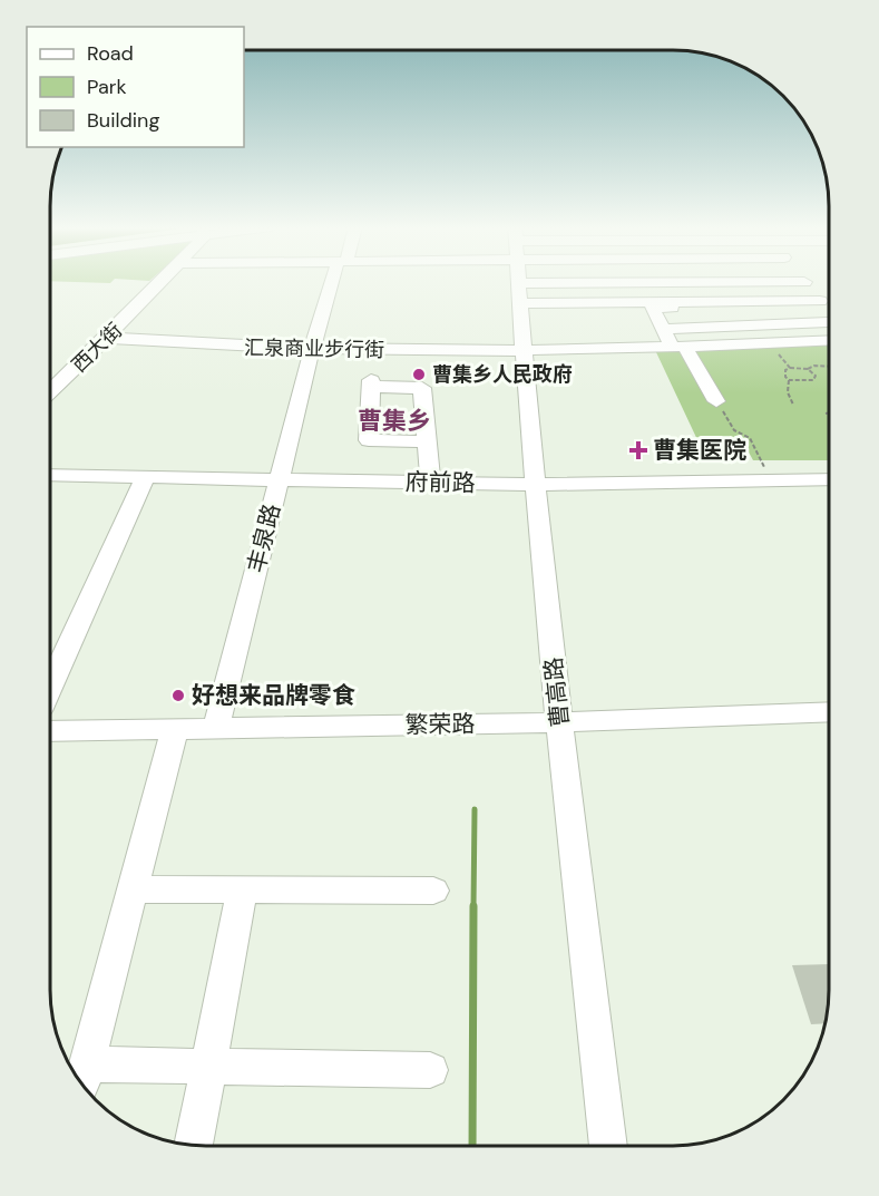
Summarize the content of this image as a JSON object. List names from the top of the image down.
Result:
{
  "streets": {
    "street": [
      "西大街",
      "汇泉商业步行街",
      "府前路",
      "丰泉路",
      "曹高路",
      "繁荣路"
    ]
  },
  "crossings": [
    ["西大街", "汇泉商业步行街"],
    ["汇泉商业步行街", "丰泉路"],
    ["汇泉商业步行街", "曹高路"],
    ["府前路", "丰泉路"],
    ["府前路", "曹高路"],
    ["丰泉路", "繁荣路"],
    ["曹高路", "繁荣路"]
  ],
  "districts": ["曹集乡"],
  "places": {
    "other": ["曹集乡人民政府", "好想来品牌零食"],
    "health": ["曹集医院"]
  },
  "legend": ["Road", "Park", "Building"]
}
